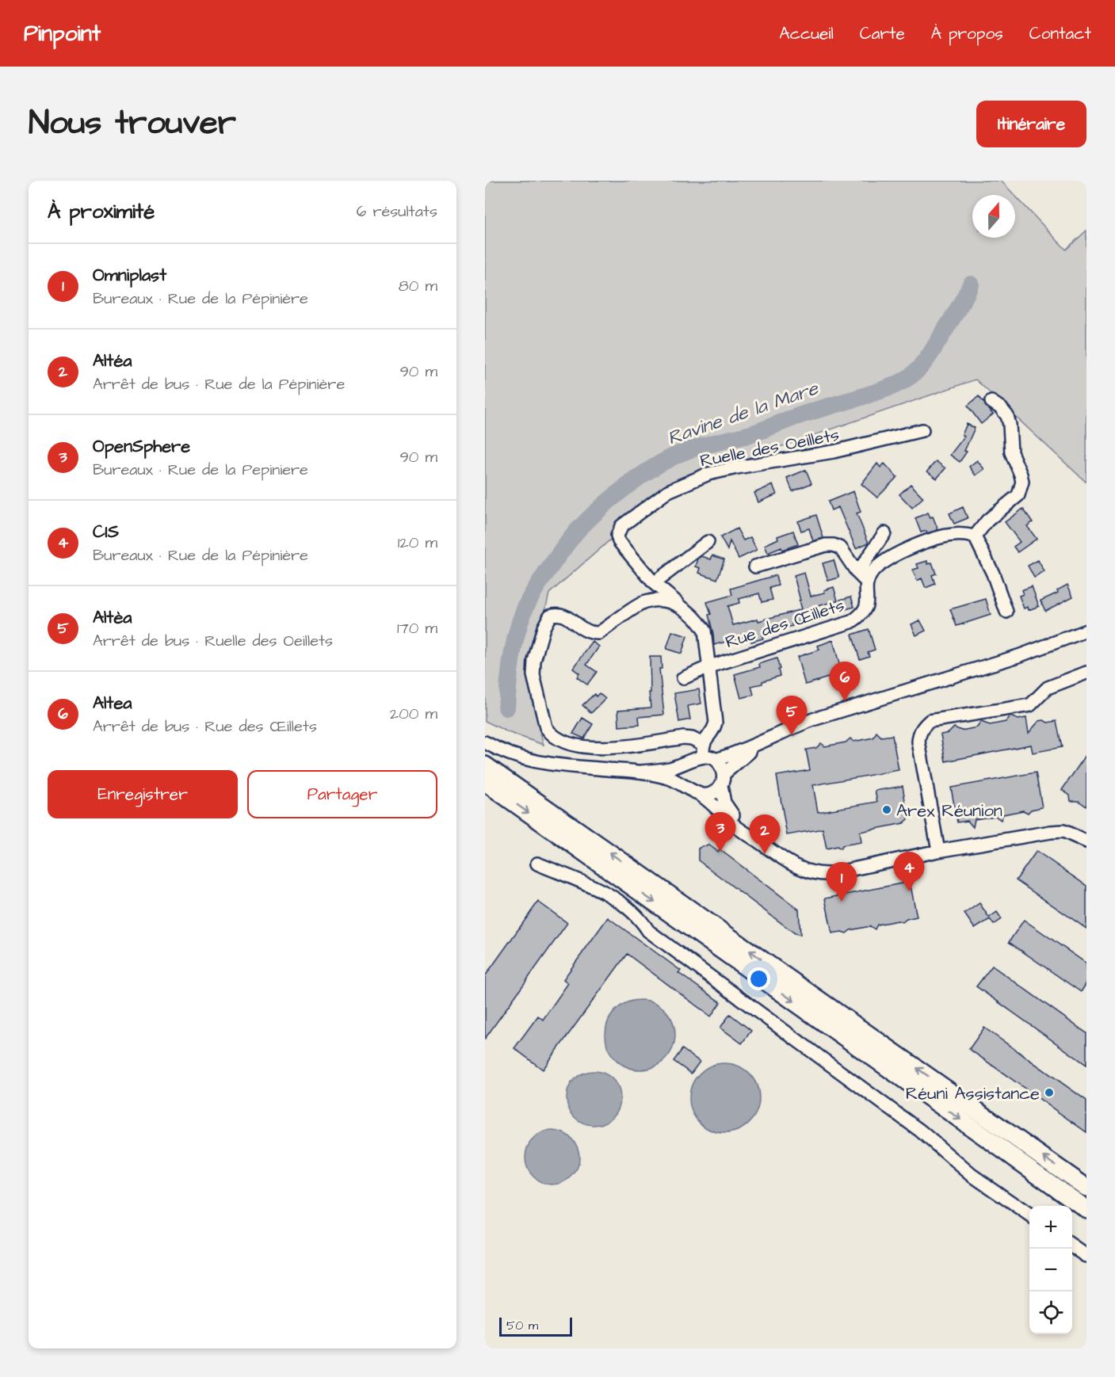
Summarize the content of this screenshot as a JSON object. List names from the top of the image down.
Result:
{
  "streets": {
    "street": ["Ruelle des Oeillets", "Rue des Œillets"]
  },
  "crossings": [
    ["Ruelle des Oeillets", "Rue des Œillets"]
  ],
  "water": ["Ravine de la Mare"],
  "places": ["Arex Réunion", "Réuni Assistance"],
  "scale_bar": "50 m",
  "north": "top",
  "page": {
    "header": "Pinpoint",
    "nav": [
      "Accueil",
      "Carte",
      "À propos",
      "Contact"
    ],
    "title": "Nous trouver",
    "buttons": [
      "Itinéraire",
      ["Enregistrer", "Partager"]
    ],
    "heading": ["À proximité", "6 résultats"],
    "list": [
      {
        "mark": "1",
        "name": "Omniplast",
        "note": "Bureaux · Rue de la Pépinière",
        "value": "80 m"
      },
      {
        "mark": "2",
        "name": "Altéa",
        "note": "Arrêt de bus · Rue de la Pépinière",
        "value": "90 m"
      },
      {
        "mark": "3",
        "name": "OpenSphere",
        "note": "Bureaux · Rue de la Pepiniere",
        "value": "90 m"
      },
      {
        "mark": "4",
        "name": "CIS",
        "note": "Bureaux · Rue de la Pépinière",
        "value": "120 m"
      },
      {
        "mark": "5",
        "name": "Altèa",
        "note": "Arrêt de bus · Ruelle des Oeillets",
        "value": "170 m"
      },
      {
        "mark": "6",
        "name": "Altea",
        "note": "Arrêt de bus · Rue des Œillets",
        "value": "200 m"
      }
    ],
    "pins": [
      "6",
      "5",
      "3",
      "2",
      "4",
      "1"
    ],
    "map_buttons": ["+", "−"],
    "scale": "50 m"
  }
}
